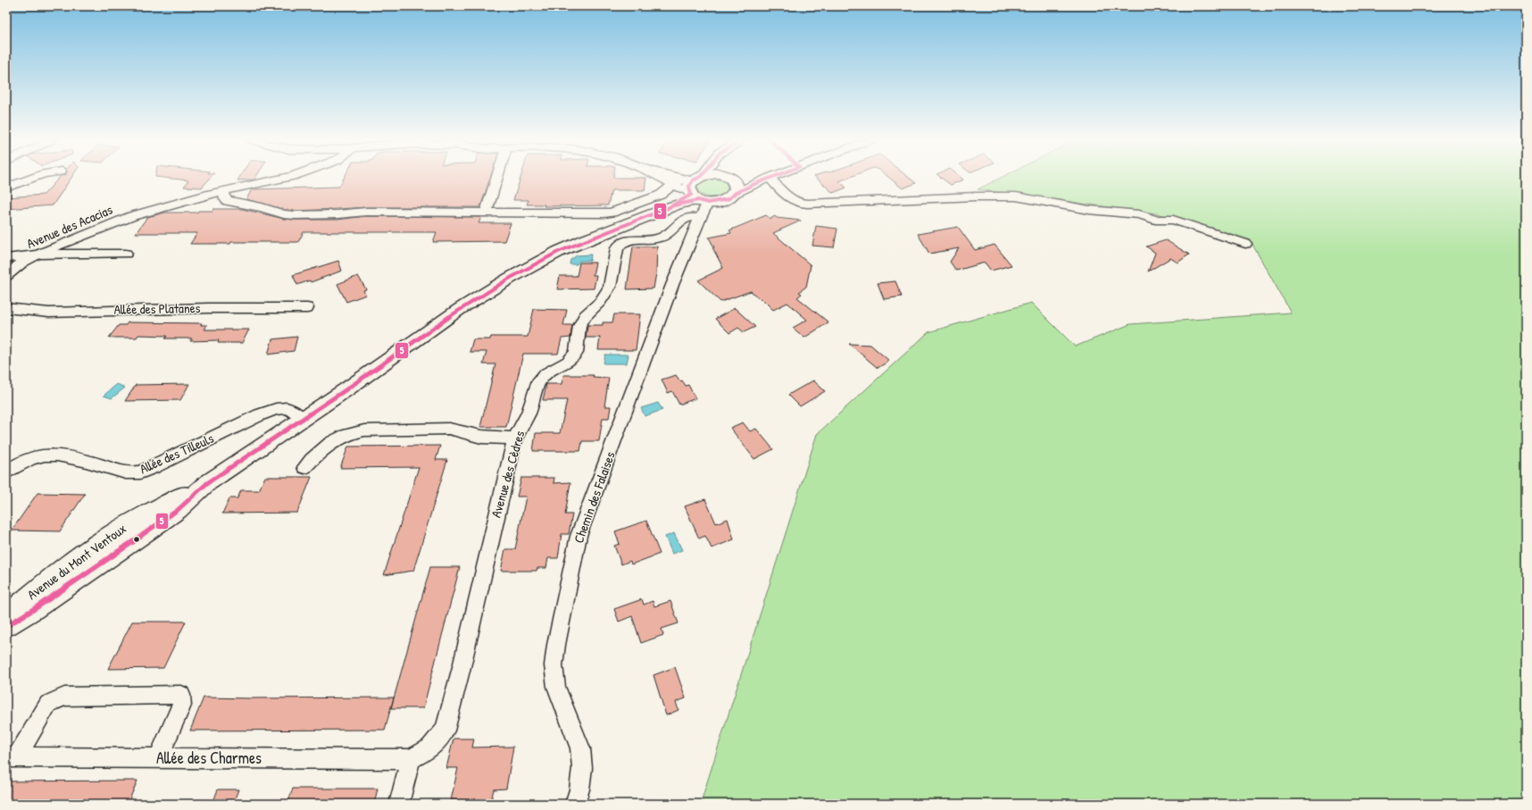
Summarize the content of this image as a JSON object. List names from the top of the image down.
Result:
{
  "streets": {
    "street": [
      "Avenue des Acacias",
      "Allée des Platanes",
      "Allée des Tilleuls",
      "Avenue des Cèdres",
      "Chemin des Falaises",
      "Avenue du Mont Ventoux",
      "Allée des Charmes"
    ]
  },
  "crossings": [
    ["Allée des Tilleuls", "Avenue du Mont Ventoux"],
    ["Avenue des Cèdres", "Chemin des Falaises"],
    ["Avenue des Cèdres", "Allée des Charmes"],
    ["Chemin des Falaises", "Avenue du Mont Ventoux"]
  ],
  "lines": ["transit line 5"]
}
